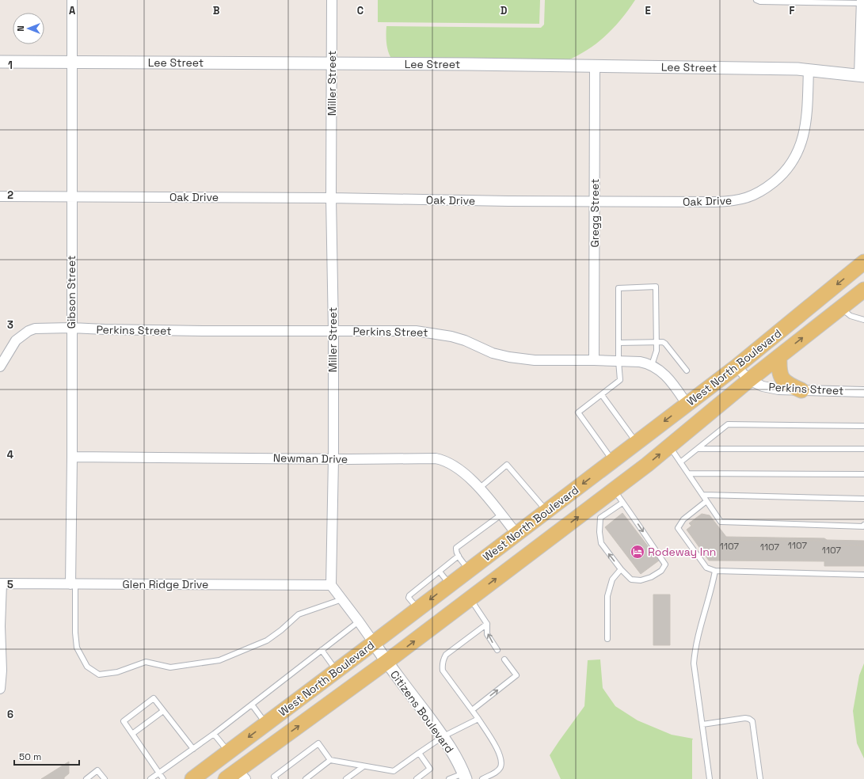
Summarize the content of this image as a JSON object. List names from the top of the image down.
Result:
{
  "streets": {
    "main road": ["West North Boulevard"],
    "street": [
      "Lee Street",
      "Miller Street",
      "Oak Drive",
      "Gregg Street",
      "Gibson Street",
      "Perkins Street",
      "Newman Drive",
      "Glen Ridge Drive",
      "Citizens Boulevard"
    ]
  },
  "crossings": [
    ["Lee Street", "Miller Street"],
    ["Lee Street", "Oak Drive"],
    ["Lee Street", "Gregg Street"],
    ["Lee Street", "Gibson Street"],
    ["Miller Street", "Oak Drive"],
    ["Miller Street", "Perkins Street"],
    ["Miller Street", "Newman Drive"],
    ["Miller Street", "Glen Ridge Drive"],
    ["Oak Drive", "Gregg Street"],
    ["Oak Drive", "Gibson Street"],
    ["Gregg Street", "Perkins Street"],
    ["Gibson Street", "Perkins Street"],
    ["Gibson Street", "Newman Drive"],
    ["Gibson Street", "Glen Ridge Drive"],
    ["Perkins Street", "West North Boulevard"],
    ["West North Boulevard", "Newman Drive"],
    ["West North Boulevard", "Citizens Boulevard"]
  ],
  "places": {
    "hotel": ["Rodeway Inn"]
  },
  "house_numbers": [
    "1107",
    "1107",
    "1107",
    "1107"
  ],
  "scale_bar": "50 m",
  "north": "left",
  "grid": {
    "columns": [
      "A",
      "B",
      "C",
      "D",
      "E",
      "F"
    ],
    "rows": [
      "1",
      "2",
      "3",
      "4",
      "5",
      "6"
    ]
  }
}
